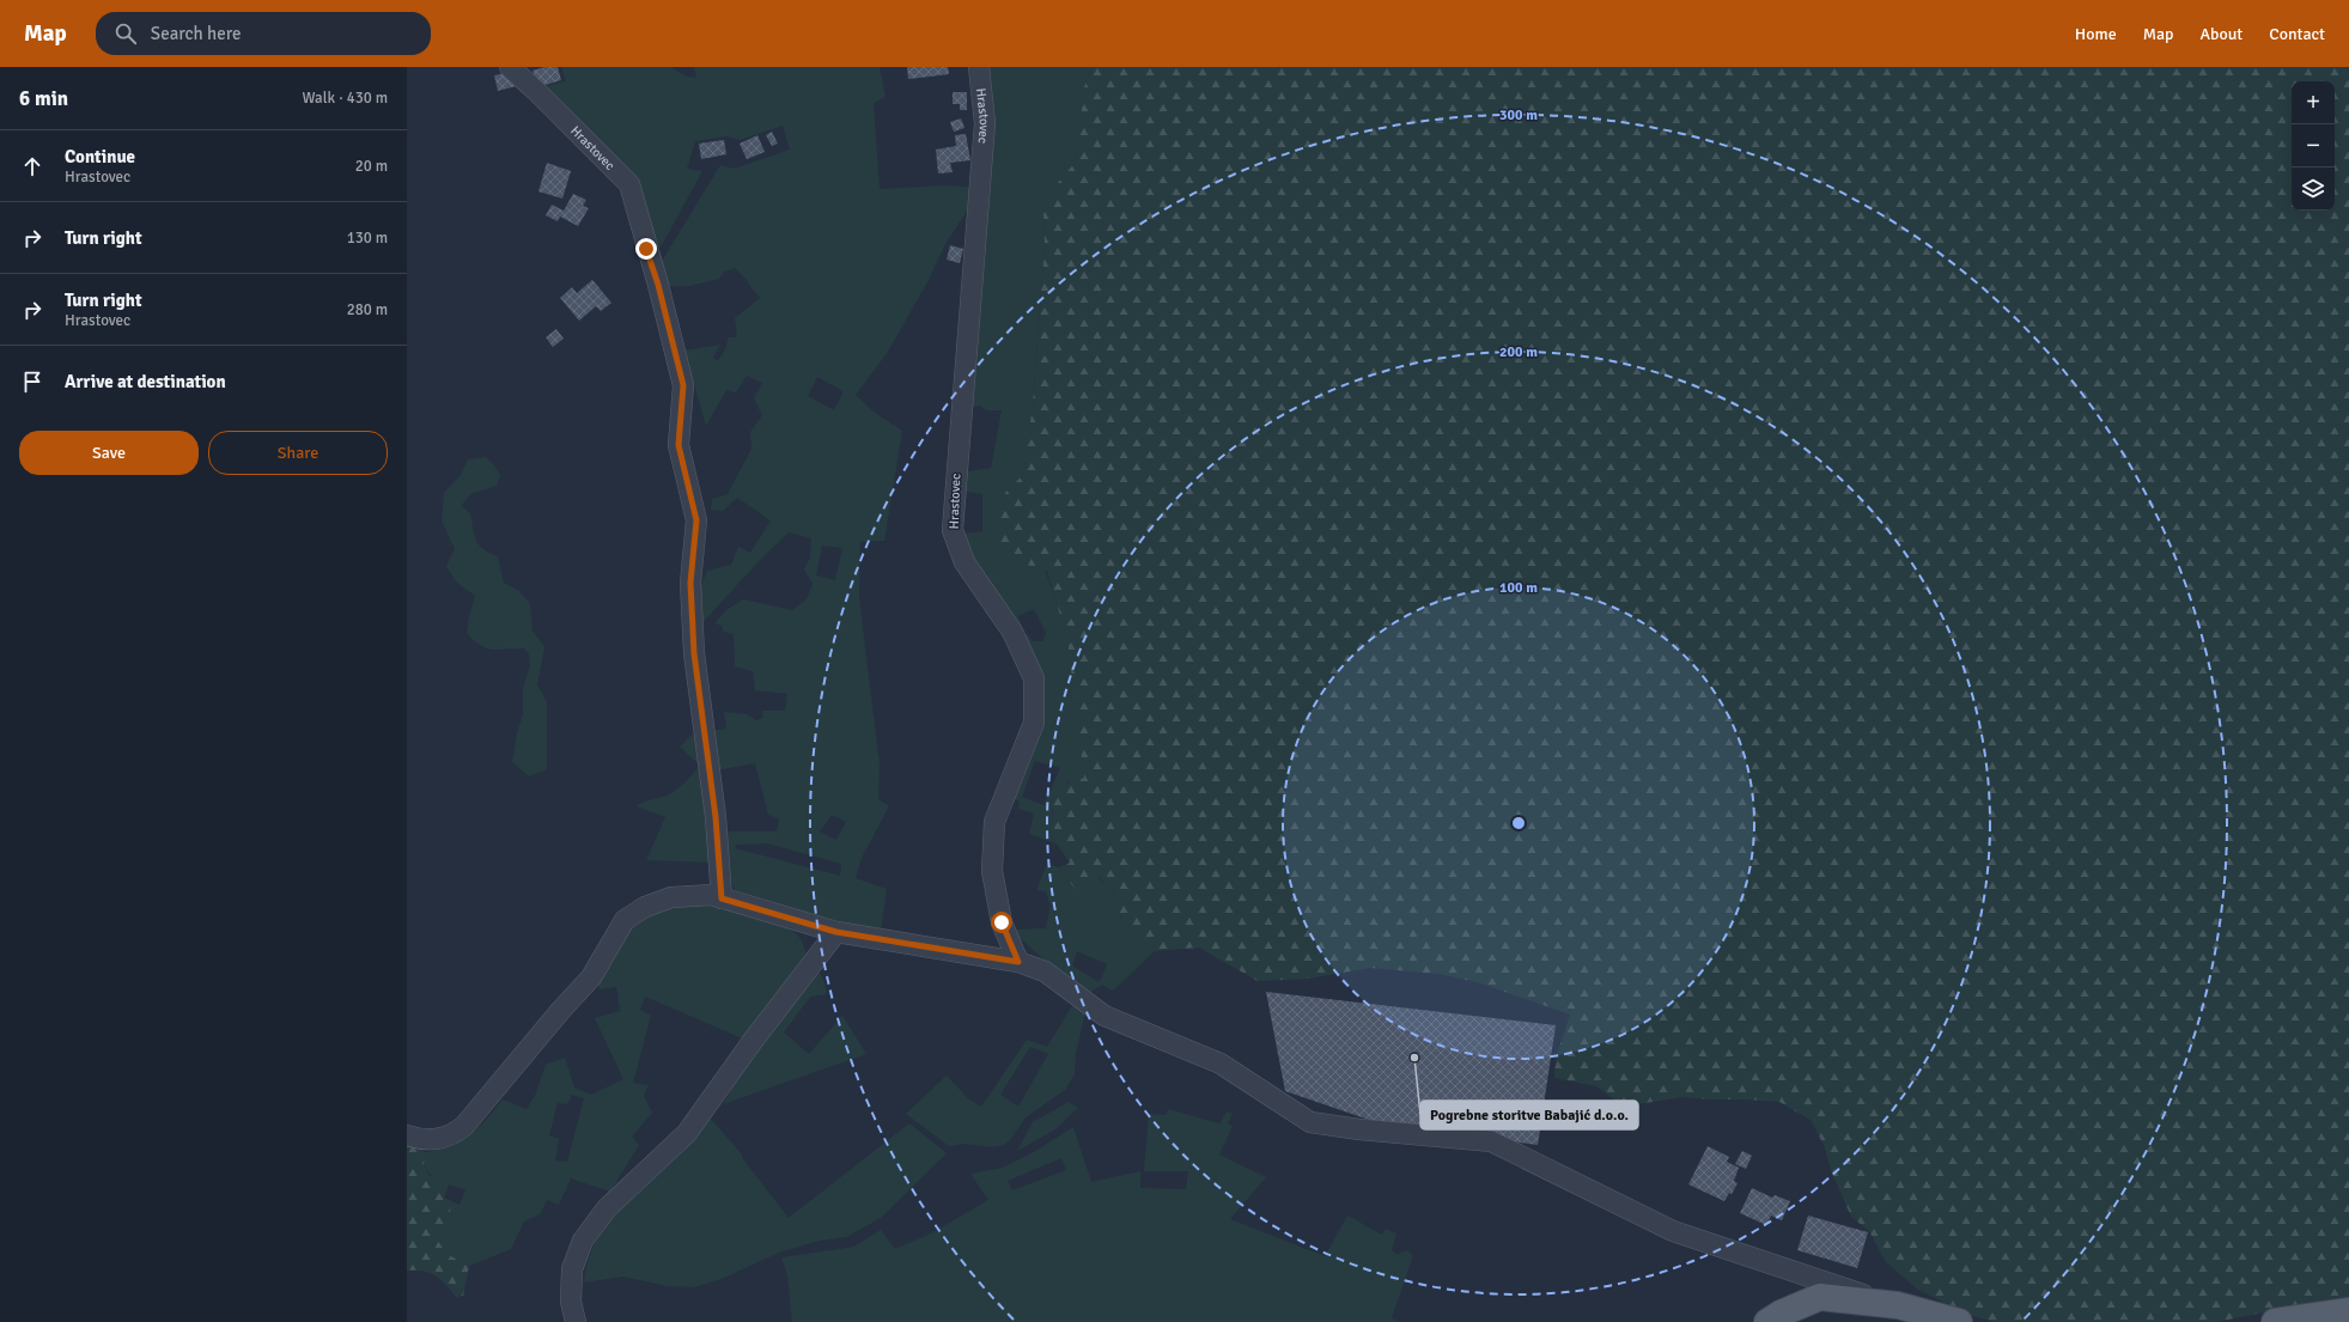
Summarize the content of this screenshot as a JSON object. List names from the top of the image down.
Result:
{
  "streets": {
    "street": ["Hrastovec"]
  },
  "places": ["Pogrebne storitve Babajić d.o.o."],
  "page": {
    "header": "Map",
    "search": "Search here",
    "nav": [
      "Home",
      "Map",
      "About",
      "Contact"
    ],
    "heading": ["6 min", "Walk · 430 m"],
    "map_buttons": ["+", "−"],
    "list": [
      ["Continue", "Hrastovec", "20 m"],
      ["Turn right", "130 m"],
      ["Turn right", "Hrastovec", "280 m"],
      "Arrive at destination"
    ],
    "buttons": ["Save", "Share"]
  },
  "rings": ["300 m", "200 m", "100 m"]
}
